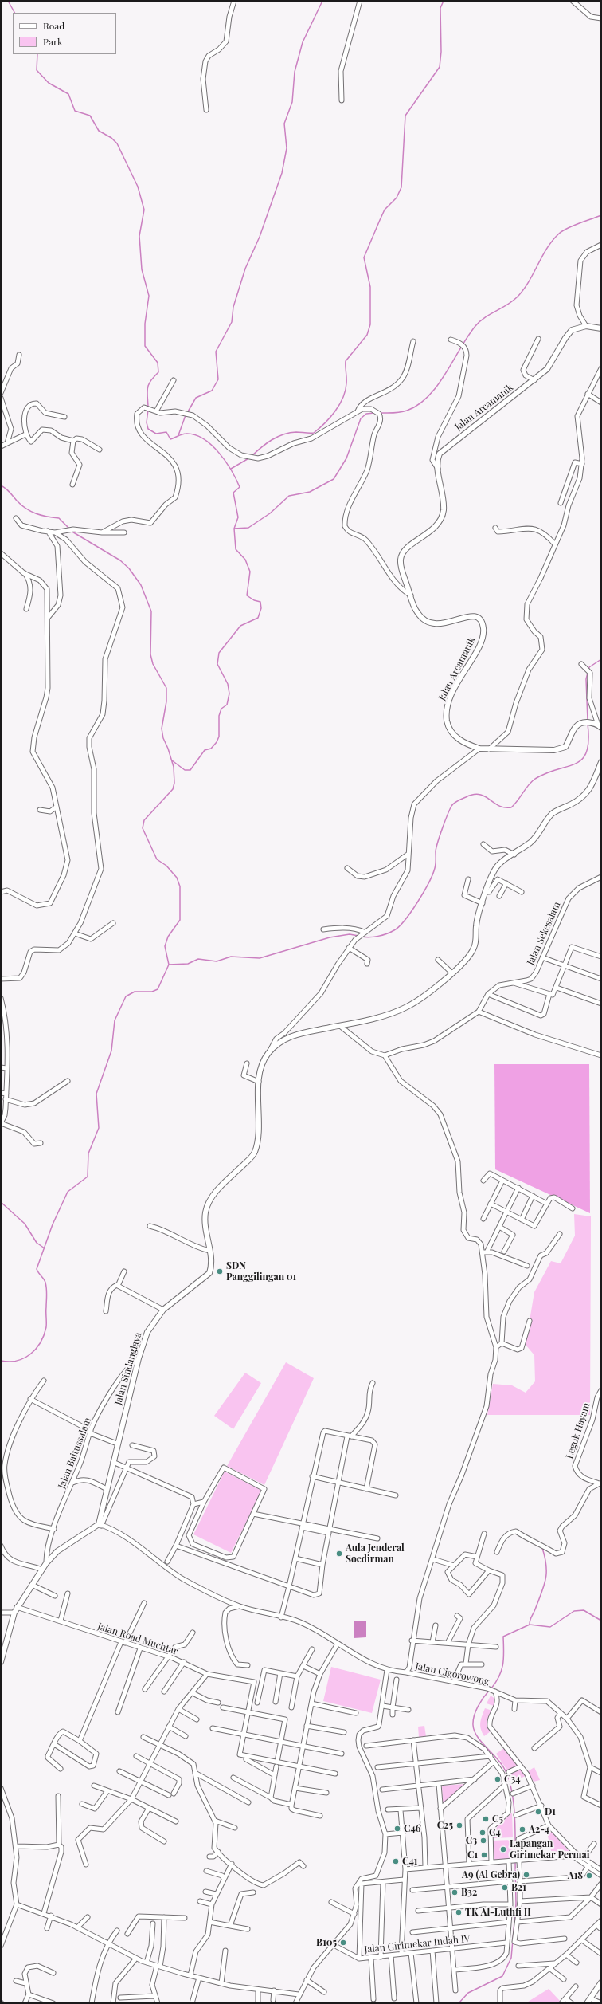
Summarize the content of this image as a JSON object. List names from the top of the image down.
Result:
{
  "streets": {
    "street": [
      "Jalan Arcamanik",
      "Jalan Sekesalam",
      "Jalan Sindanglaya",
      "Legok Hayam",
      "Jalan Baitussalam",
      "Jalan Road Muchtar",
      "Jalan Cigorowong",
      "Jalan Girimekar Indah IV"
    ]
  },
  "crossings": [
    ["Jalan Sindanglaya", "Jalan Baitussalam"],
    ["Jalan Sindanglaya", "Jalan Cigorowong"]
  ],
  "places": [
    "SDN Panggilingan 01",
    "Aula Jenderal Soedirman",
    "C34",
    "D1",
    "C5",
    "C25",
    "C46",
    "A2-4",
    "C4",
    "C3",
    "Lapangan Girimekar Permai",
    "C1",
    "C41",
    "A9 (Al Gebra)",
    "A18",
    "B21",
    "B32",
    "TK Al-Luthfi II",
    "B105"
  ],
  "legend": ["Road", "Park"]
}
